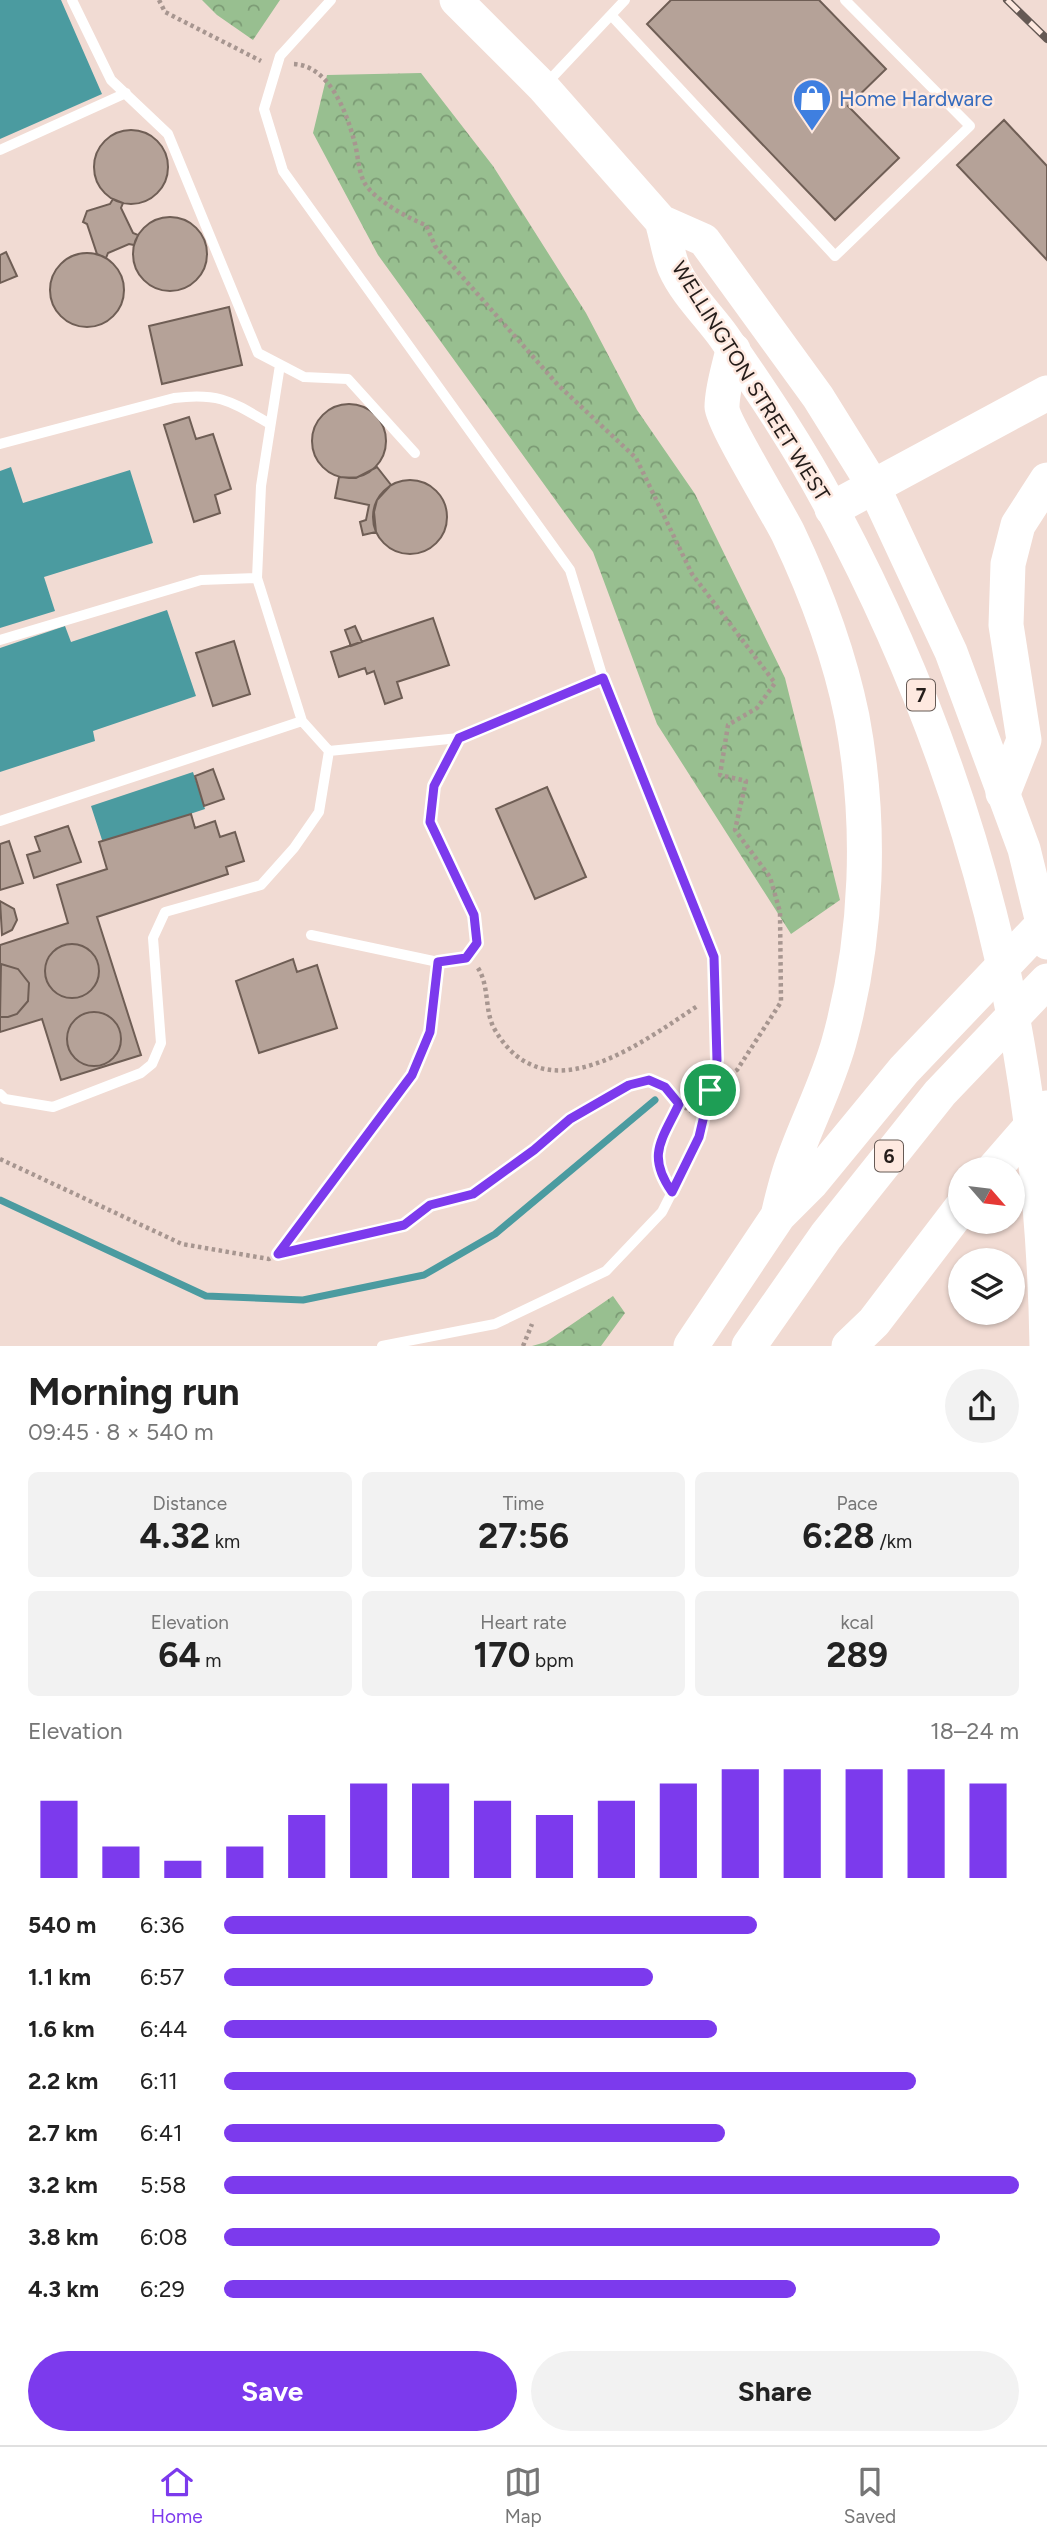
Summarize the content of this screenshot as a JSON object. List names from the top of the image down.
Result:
{
  "streets": {
    "highway": ["6"],
    "main road": ["WELLINGTON STREET WEST", "7"]
  },
  "places": {
    "shop": ["Home Hardware"]
  },
  "north": "bottom right",
  "page": {
    "heading": ["Morning run", "09:45 · 8 × 540 m"],
    "stats": [
      ["Distance", "4.32 km"],
      ["Time", "27:56"],
      ["Pace", "6:28 /km"],
      ["Elevation", "64 m"],
      ["Heart rate", "170 bpm"],
      ["kcal", "289"]
    ],
    "chart": ["Elevation", "18–24 m"],
    "list": [
      {
        "name": "540 m",
        "note": "6:36"
      },
      {
        "name": "1.1 km",
        "note": "6:57"
      },
      {
        "name": "1.6 km",
        "note": "6:44"
      },
      {
        "name": "2.2 km",
        "note": "6:11"
      },
      {
        "name": "2.7 km",
        "note": "6:41"
      },
      {
        "name": "3.2 km",
        "note": "5:58"
      },
      {
        "name": "3.8 km",
        "note": "6:08"
      },
      {
        "name": "4.3 km",
        "note": "6:29"
      }
    ],
    "buttons": ["Save", "Share"],
    "tabs": ["Home", "Map", "Saved"]
  }
}
